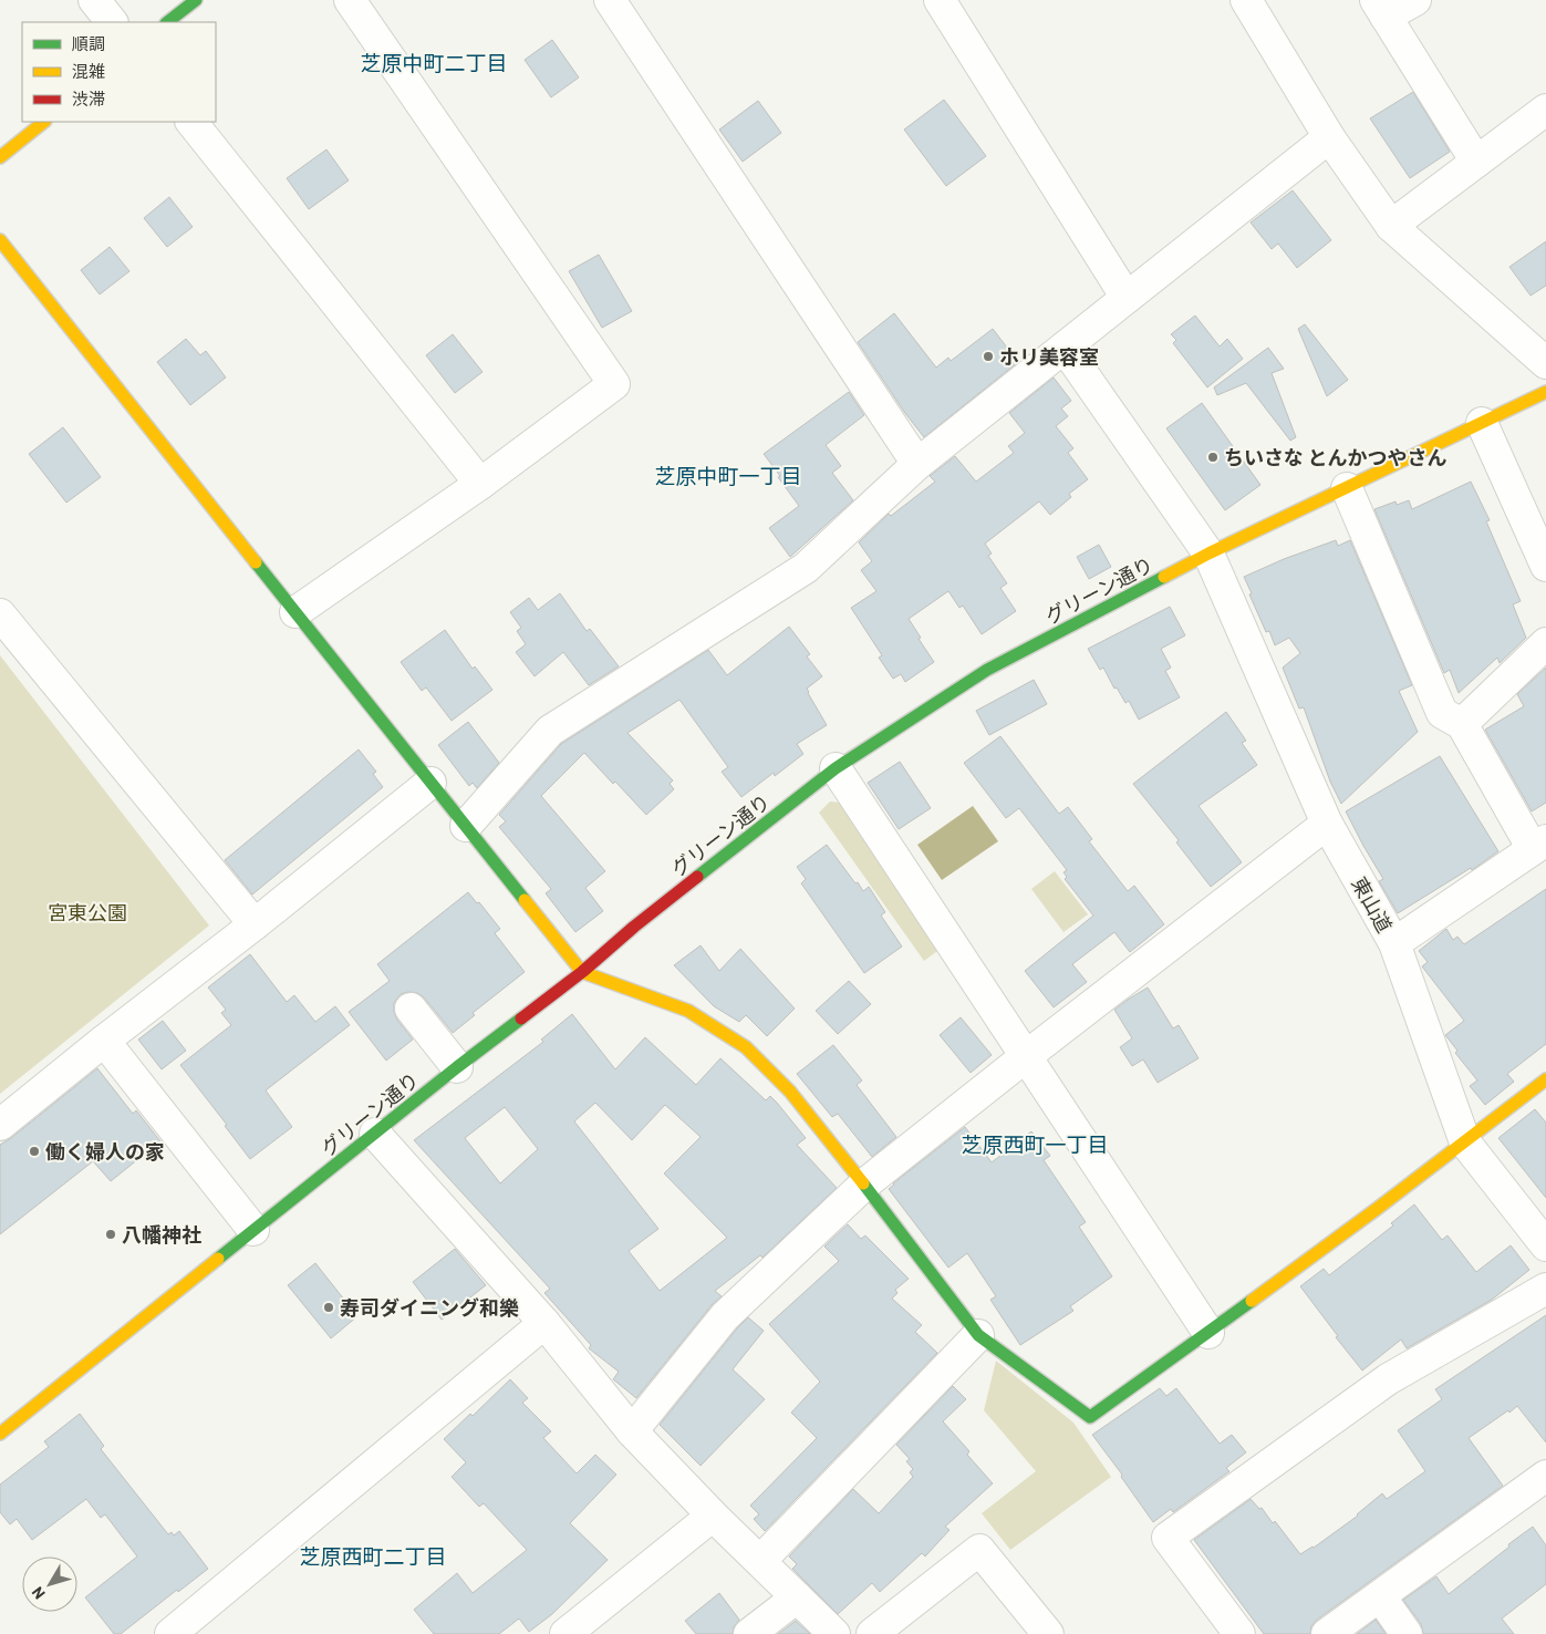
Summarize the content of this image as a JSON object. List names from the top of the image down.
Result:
{
  "streets": {
    "street": ["グリーン通り", "東山道"]
  },
  "crossings": [
    ["グリーン通り", "東山道"]
  ],
  "districts": [
    "芝原中町二丁目",
    "芝原中町一丁目",
    "芝原西町一丁目",
    "芝原西町二丁目"
  ],
  "parks": ["宮東公園"],
  "places": [
    "ホリ美容室",
    "ちいさな とんかつやさん",
    "働く婦人の家",
    "八幡神社",
    "寿司ダイニング和樂"
  ],
  "legend": ["順調", "混雑", "渋滞"],
  "north": "bottom left"
}
